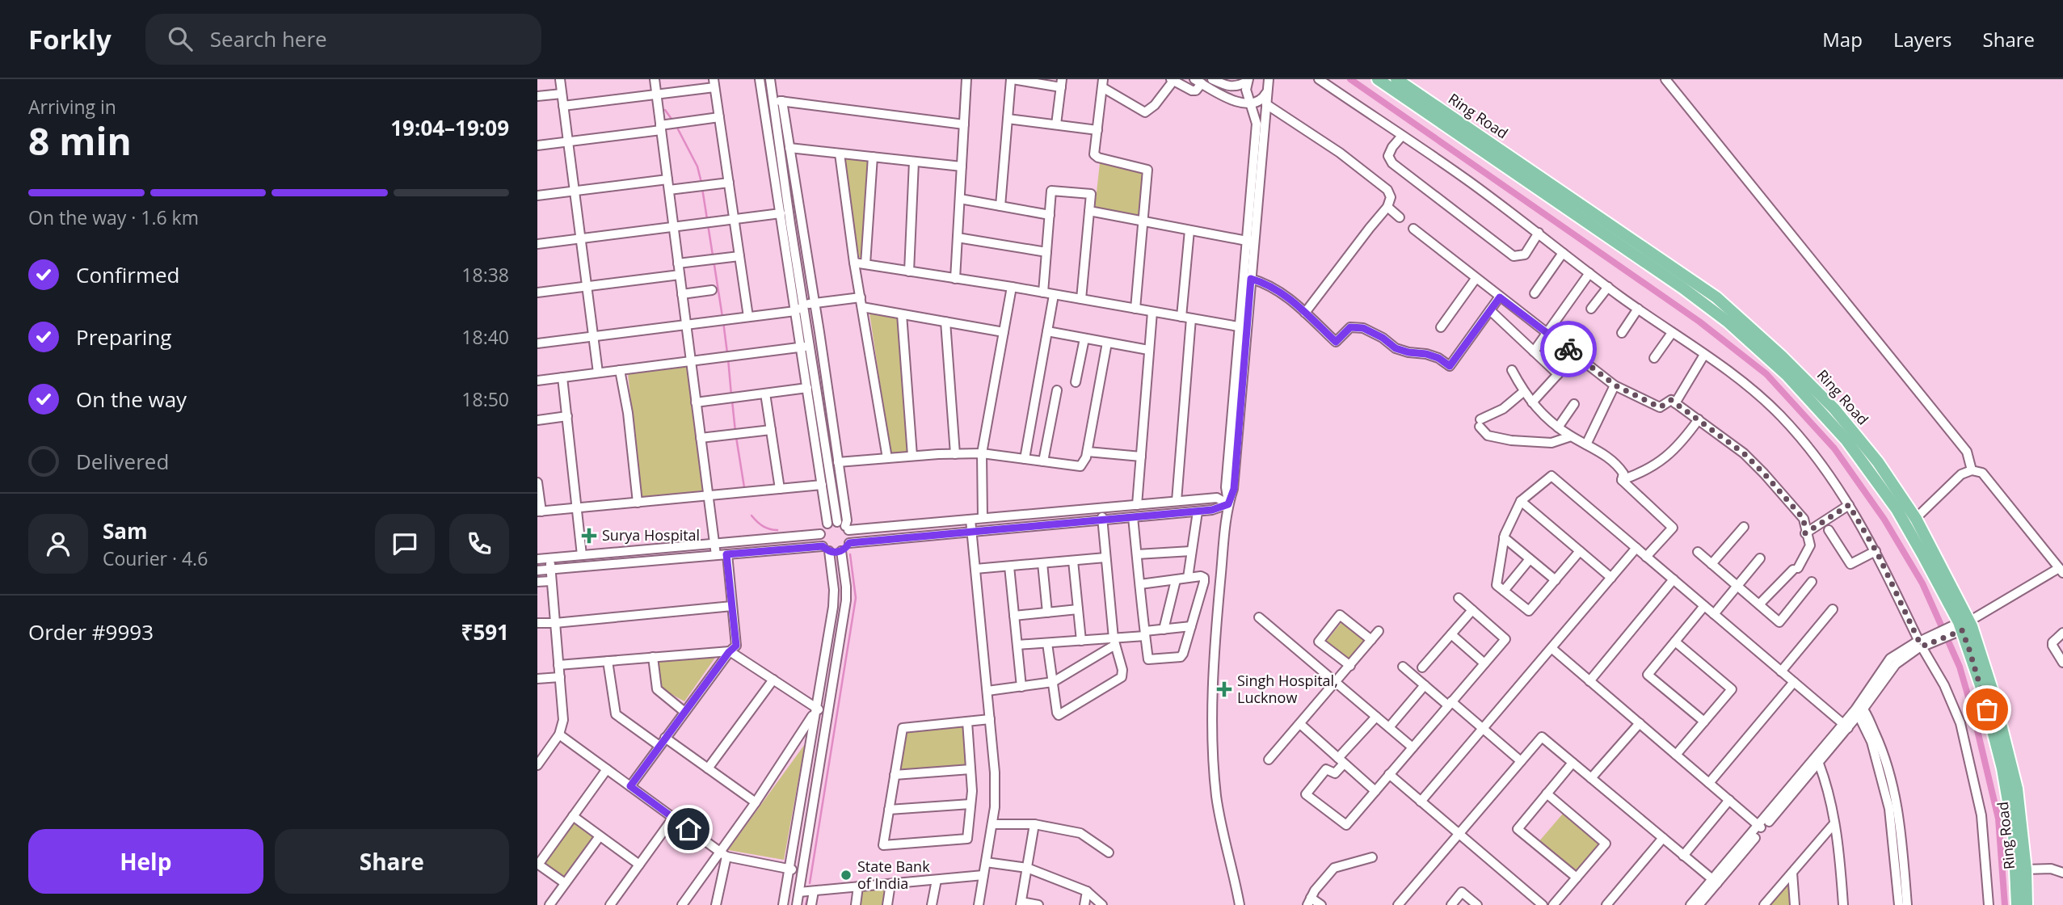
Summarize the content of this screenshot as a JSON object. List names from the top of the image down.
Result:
{
  "streets": {
    "main road": ["Ring Road"]
  },
  "places": {
    "health": ["Surya Hospital", "Singh Hospital, Lucknow"],
    "other": ["State Bank of India"]
  },
  "page": {
    "header": "Forkly",
    "search": "Search here",
    "nav": ["Map", "Layers", "Share"],
    "heading": ["8 min", "Arriving in", "19:04–19:09"],
    "panel": [
      "Sam",
      "Courier · 4.6",
      "Order #9993",
      "₹591"
    ],
    "bar": "On the way · 1.6 km",
    "list": [
      ["Confirmed", "18:38"],
      ["Preparing", "18:40"],
      ["On the way", "18:50"],
      "Delivered"
    ],
    "buttons": ["Help", "Share"]
  }
}
